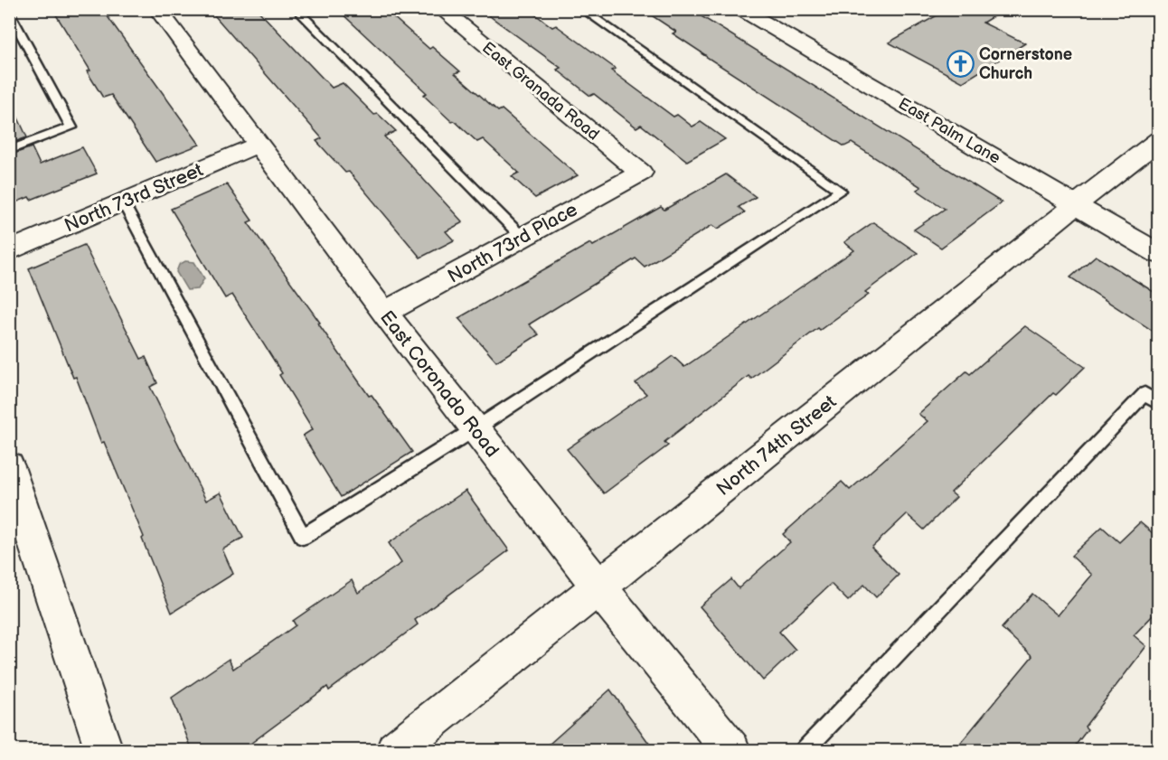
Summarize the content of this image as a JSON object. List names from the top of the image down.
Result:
{
  "streets": {
    "street": [
      "East Granada Road",
      "East Palm Lane",
      "North 73rd Street",
      "North 73rd Place",
      "East Coronado Road",
      "North 74th Street"
    ]
  },
  "crossings": [
    ["East Granada Road", "North 73rd Place"],
    ["East Palm Lane", "North 74th Street"],
    ["North 73rd Street", "East Coronado Road"],
    ["North 73rd Place", "East Coronado Road"],
    ["East Coronado Road", "North 74th Street"]
  ],
  "places": {
    "church": ["Cornerstone Church"]
  }
}
